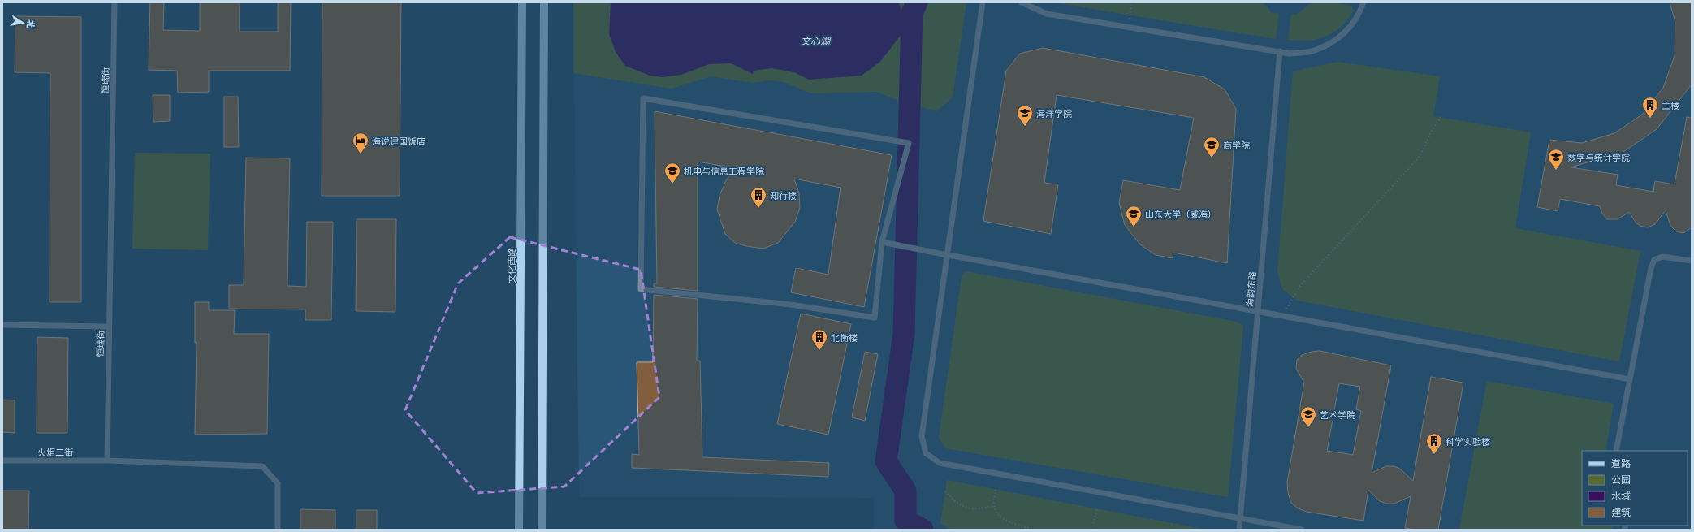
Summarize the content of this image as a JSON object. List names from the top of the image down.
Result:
{
  "streets": {
    "main road": ["文化西路"],
    "street": ["恒瑞街", "海韵东路", "火炬二街"]
  },
  "crossings": [
    ["恒瑞街", "火炬二街"]
  ],
  "water": ["文心湖"],
  "places": {
    "building": [
      "主楼",
      "知行楼",
      "北衡楼",
      "科学实验楼"
    ],
    "school or university": [
      "海洋学院",
      "商学院",
      "数学与统计学院",
      "机电与信息工程学院",
      "山东大学（威海）",
      "艺术学院"
    ],
    "hotel": ["海说建国饭店"]
  },
  "legend": [
    "道路",
    "公园",
    "水域",
    "建筑"
  ],
  "north": "right"
}
